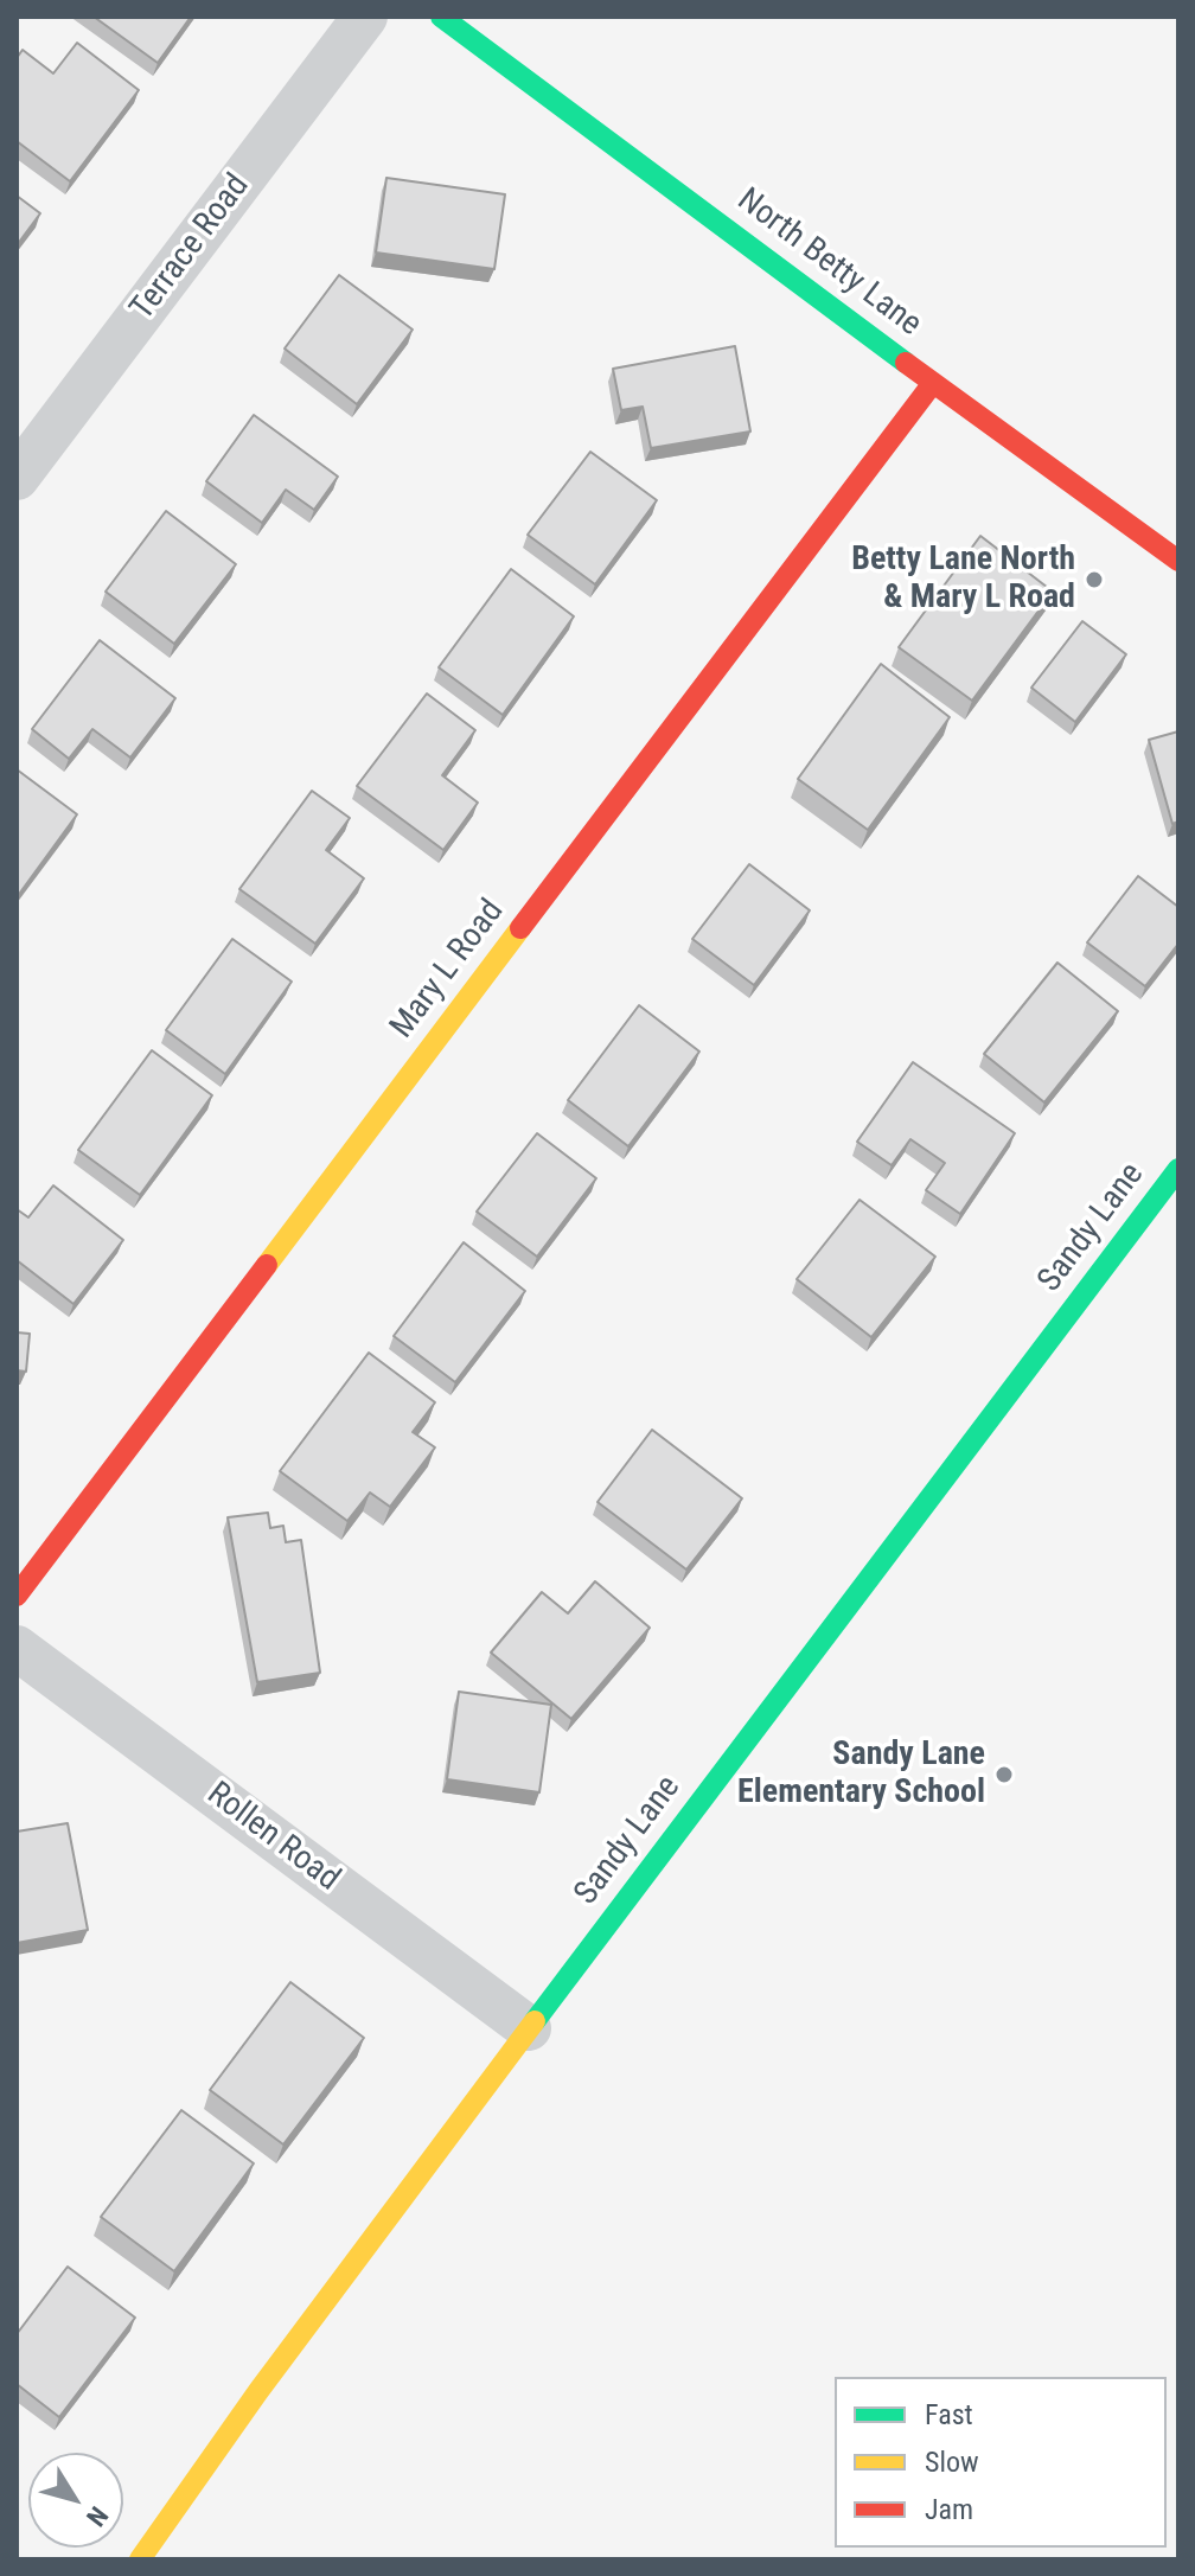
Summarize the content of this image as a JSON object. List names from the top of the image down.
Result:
{
  "streets": {
    "street": [
      "Terrace Road",
      "North Betty Lane",
      "Mary L Road",
      "Sandy Lane",
      "Rollen Road"
    ]
  },
  "crossings": [
    ["North Betty Lane", "Mary L Road"],
    ["Sandy Lane", "Rollen Road"]
  ],
  "places": ["Betty Lane North & Mary L Road", "Sandy Lane Elementary School"],
  "legend": ["Fast", "Slow", "Jam"],
  "north": "bottom right"
}
